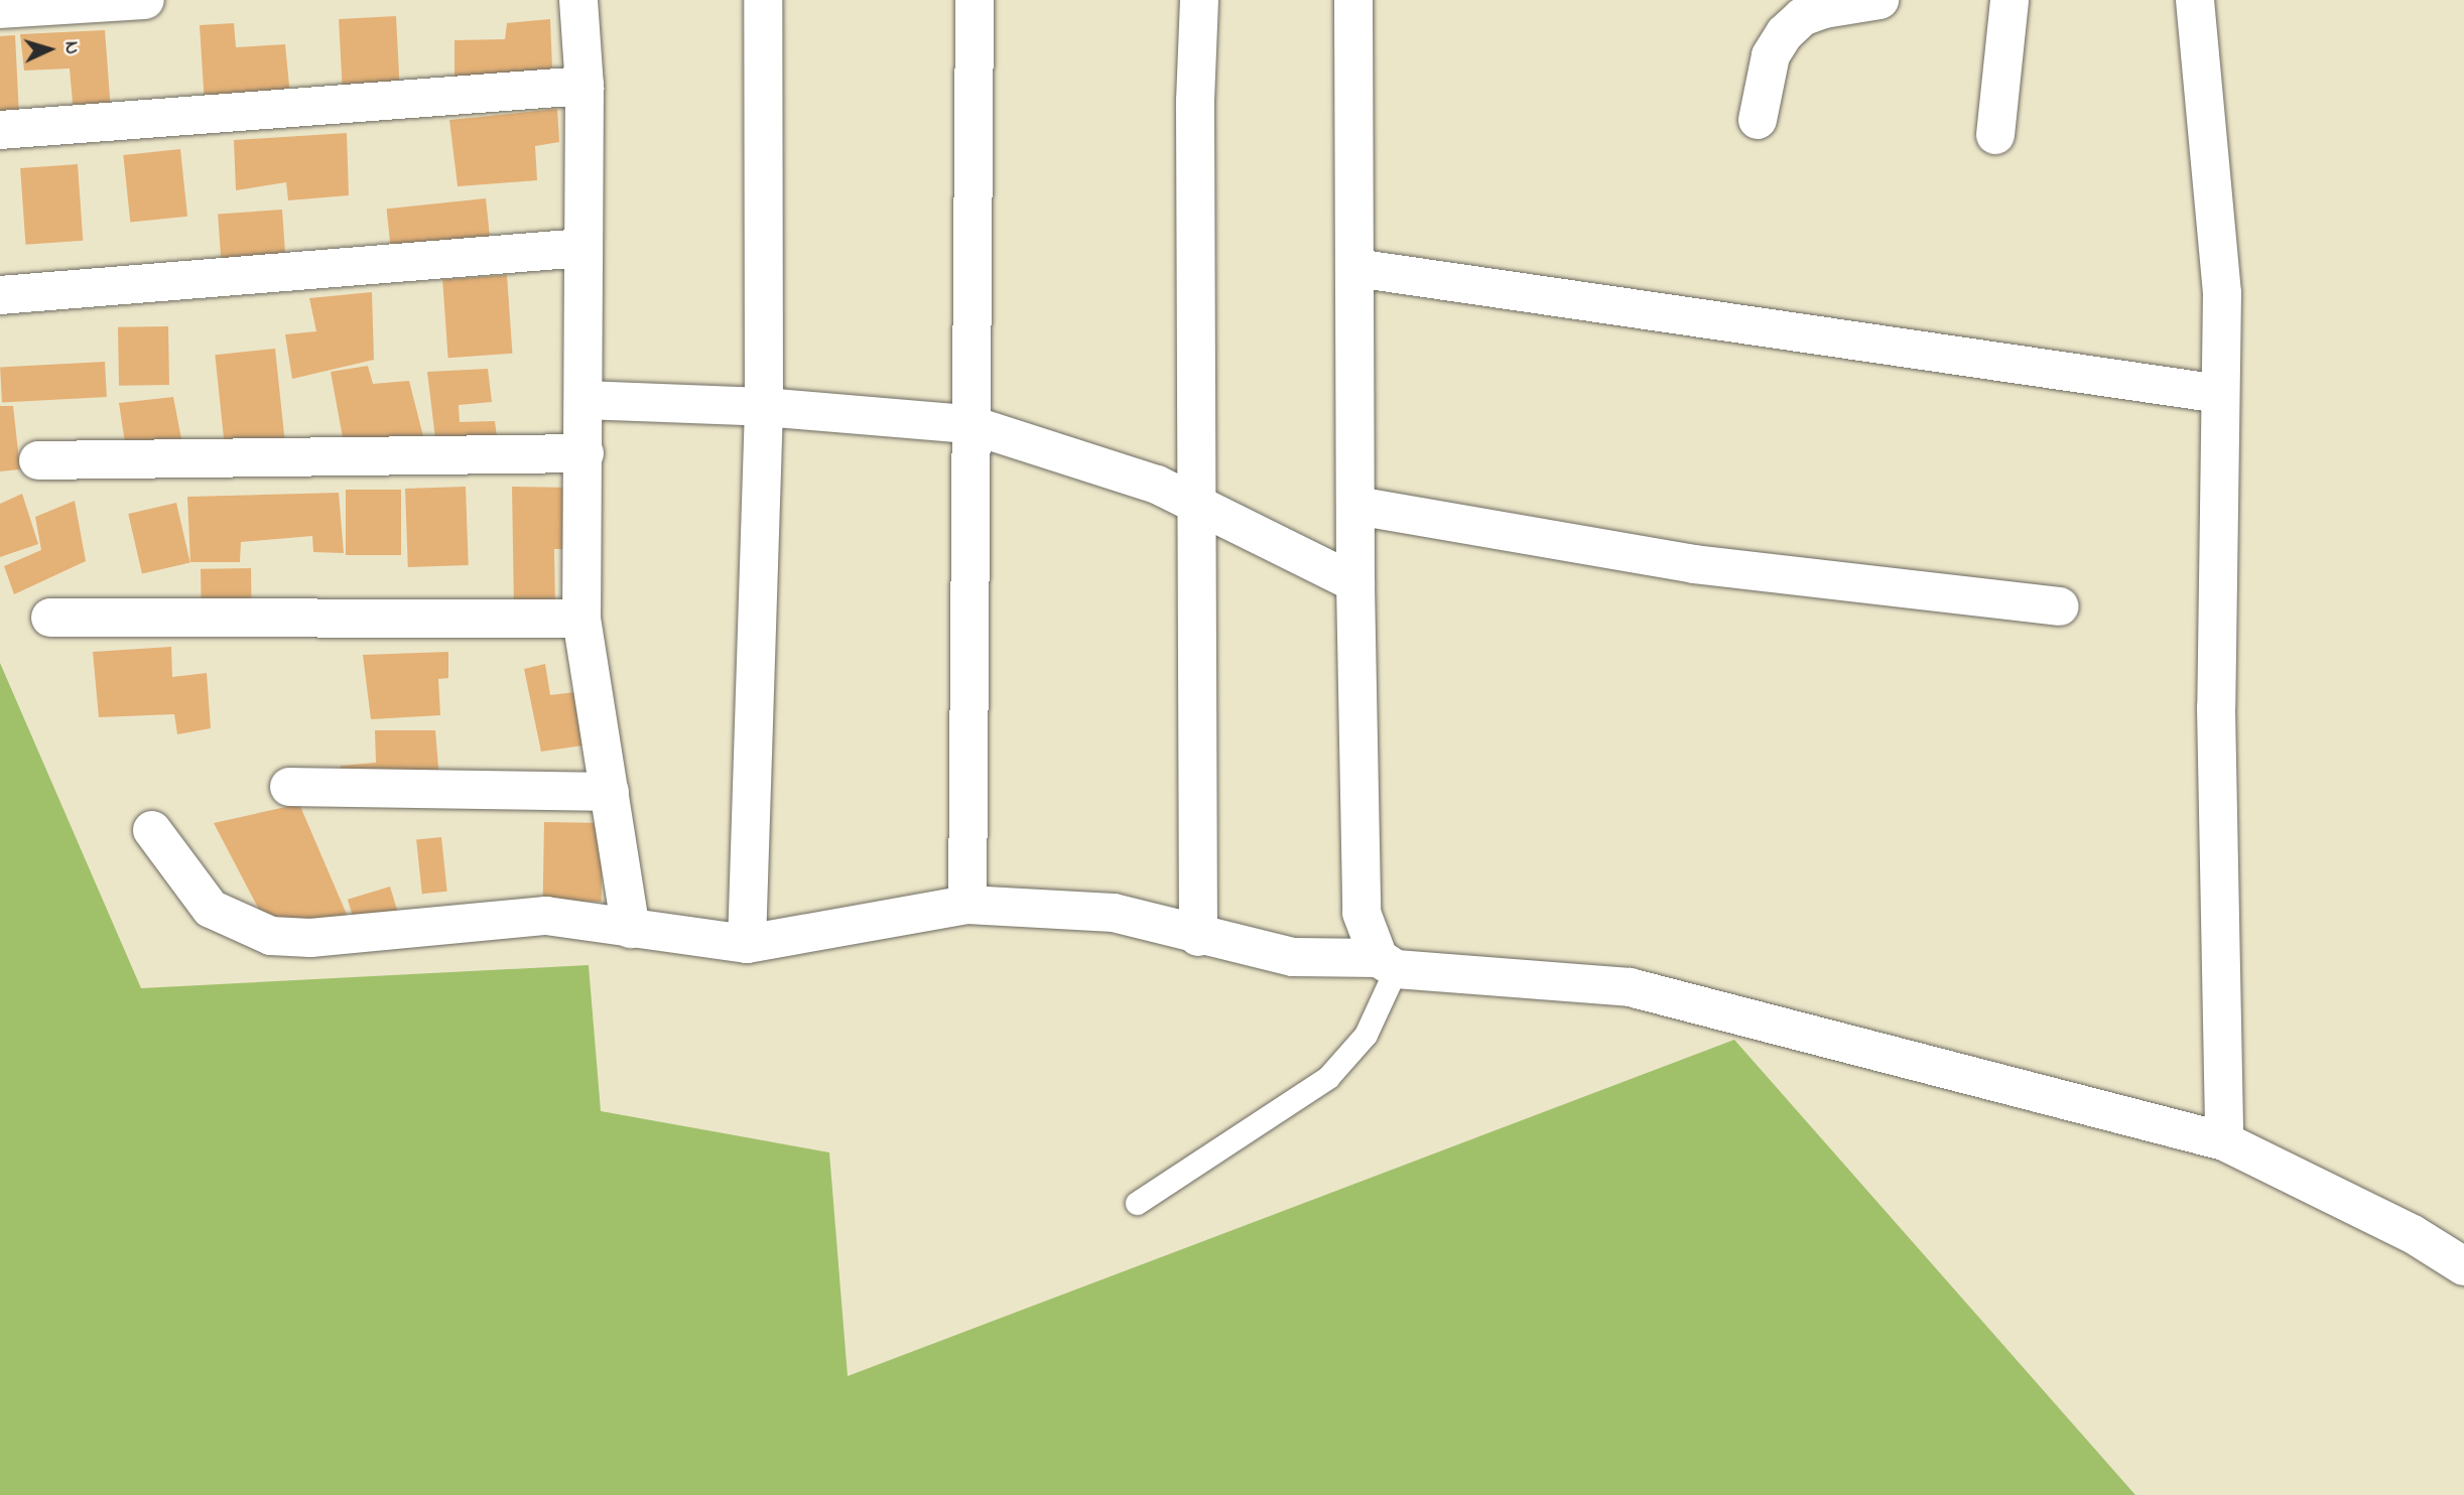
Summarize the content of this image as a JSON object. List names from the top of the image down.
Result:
{
  "north": "right"
}
